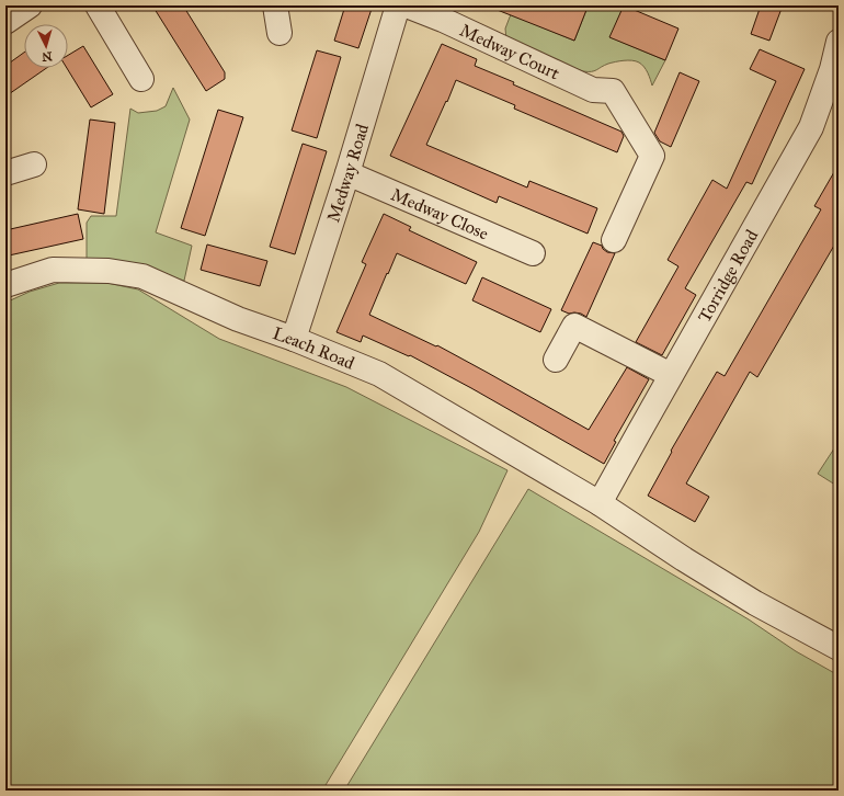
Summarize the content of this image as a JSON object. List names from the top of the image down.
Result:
{
  "streets": {
    "street": [
      "Medway Court",
      "Medway Road",
      "Medway Close",
      "Torridge Road",
      "Leach Road"
    ]
  },
  "crossings": [
    ["Medway Road", "Medway Close"],
    ["Medway Road", "Leach Road"],
    ["Torridge Road", "Leach Road"]
  ],
  "north": "bottom"
}
